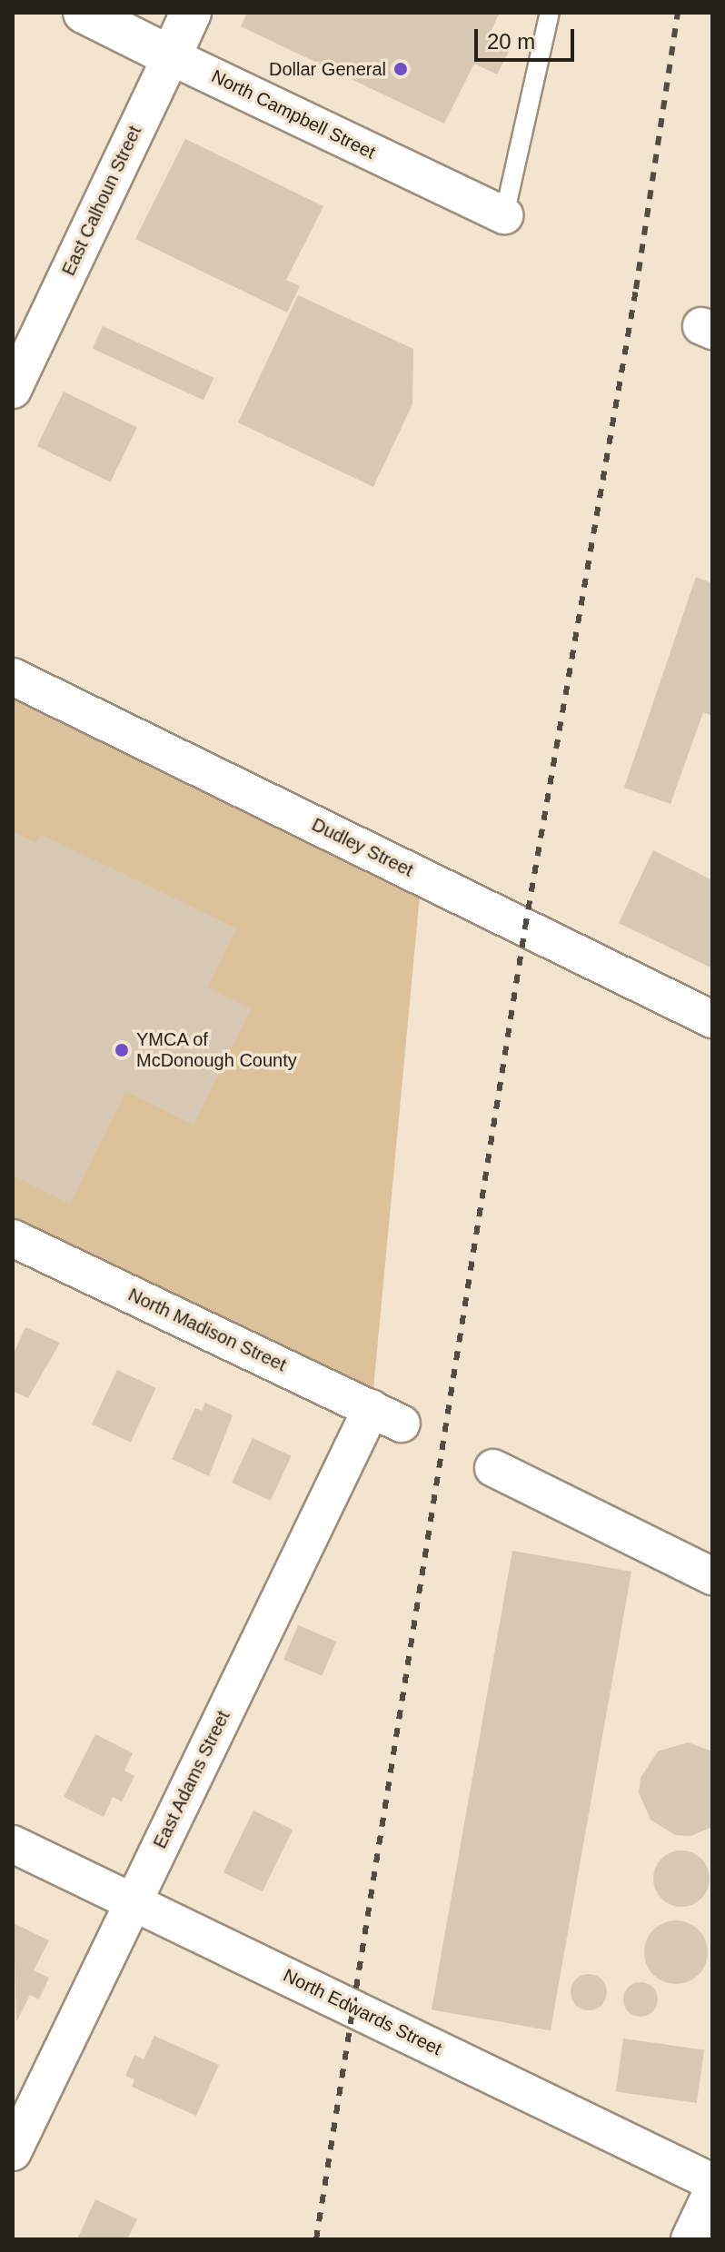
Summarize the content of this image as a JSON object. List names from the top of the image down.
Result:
{
  "streets": {
    "highway": ["North Campbell Street", "East Calhoun Street"],
    "street": [
      "Dudley Street",
      "North Madison Street",
      "East Adams Street",
      "North Edwards Street"
    ]
  },
  "crossings": [
    ["North Campbell Street", "East Calhoun Street"],
    ["North Madison Street", "East Adams Street"],
    ["East Adams Street", "North Edwards Street"]
  ],
  "places": ["Dollar General", "YMCA of McDonough County"],
  "scale_bar": "20 m"
}
